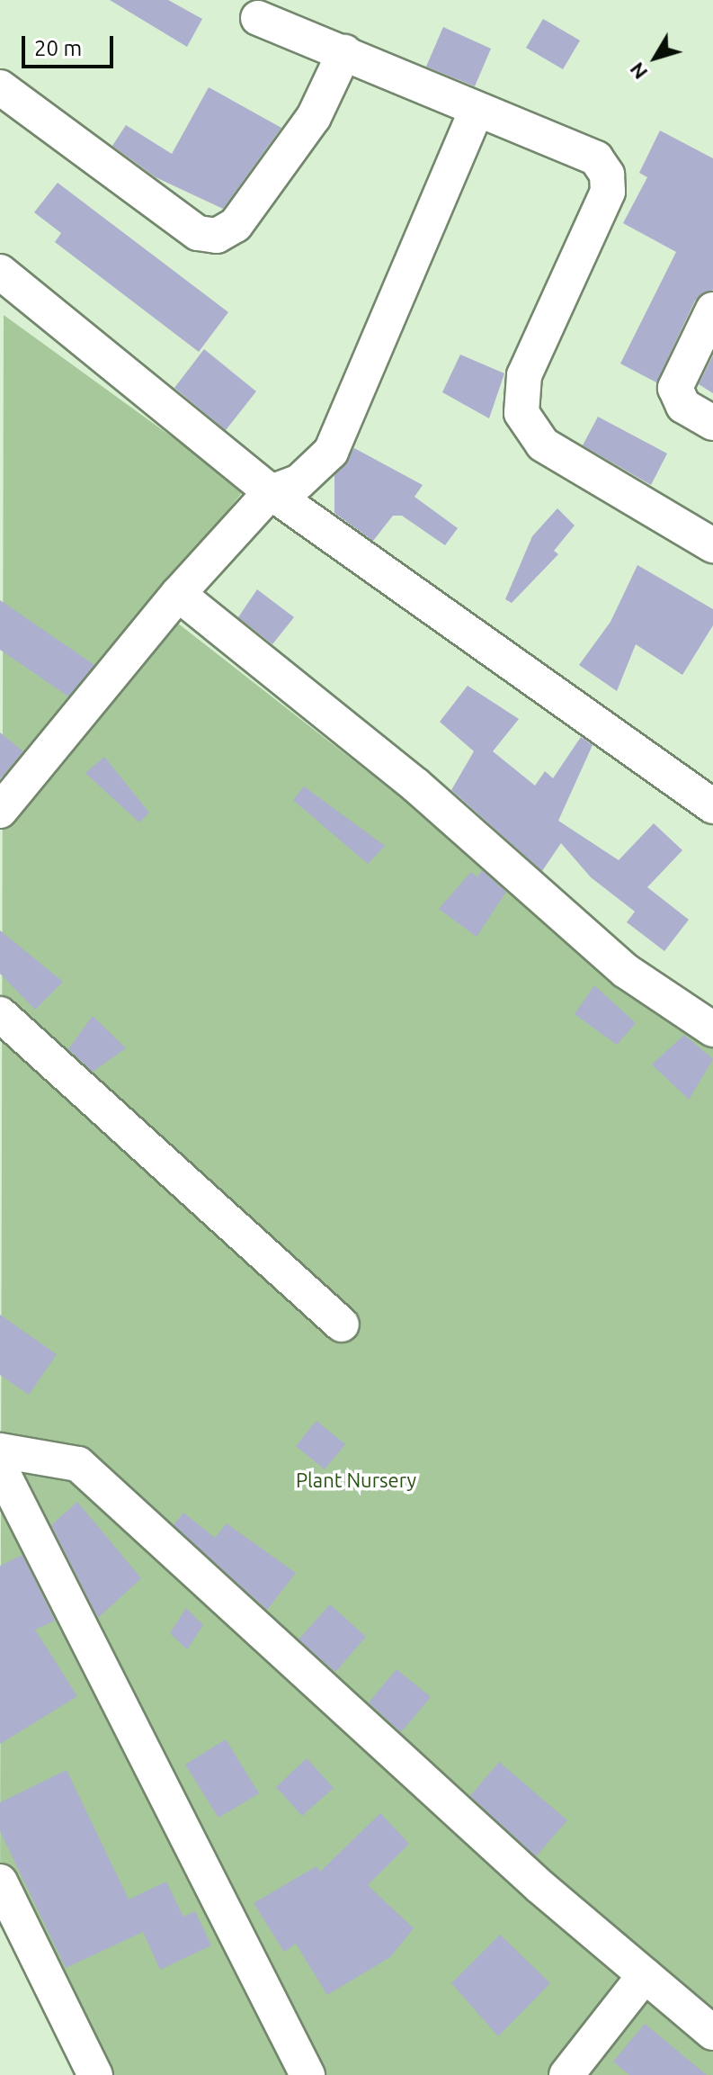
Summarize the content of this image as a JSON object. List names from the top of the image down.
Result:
{
  "parks": ["Plant Nursery"],
  "scale_bar": "20 m",
  "north": "bottom left"
}
